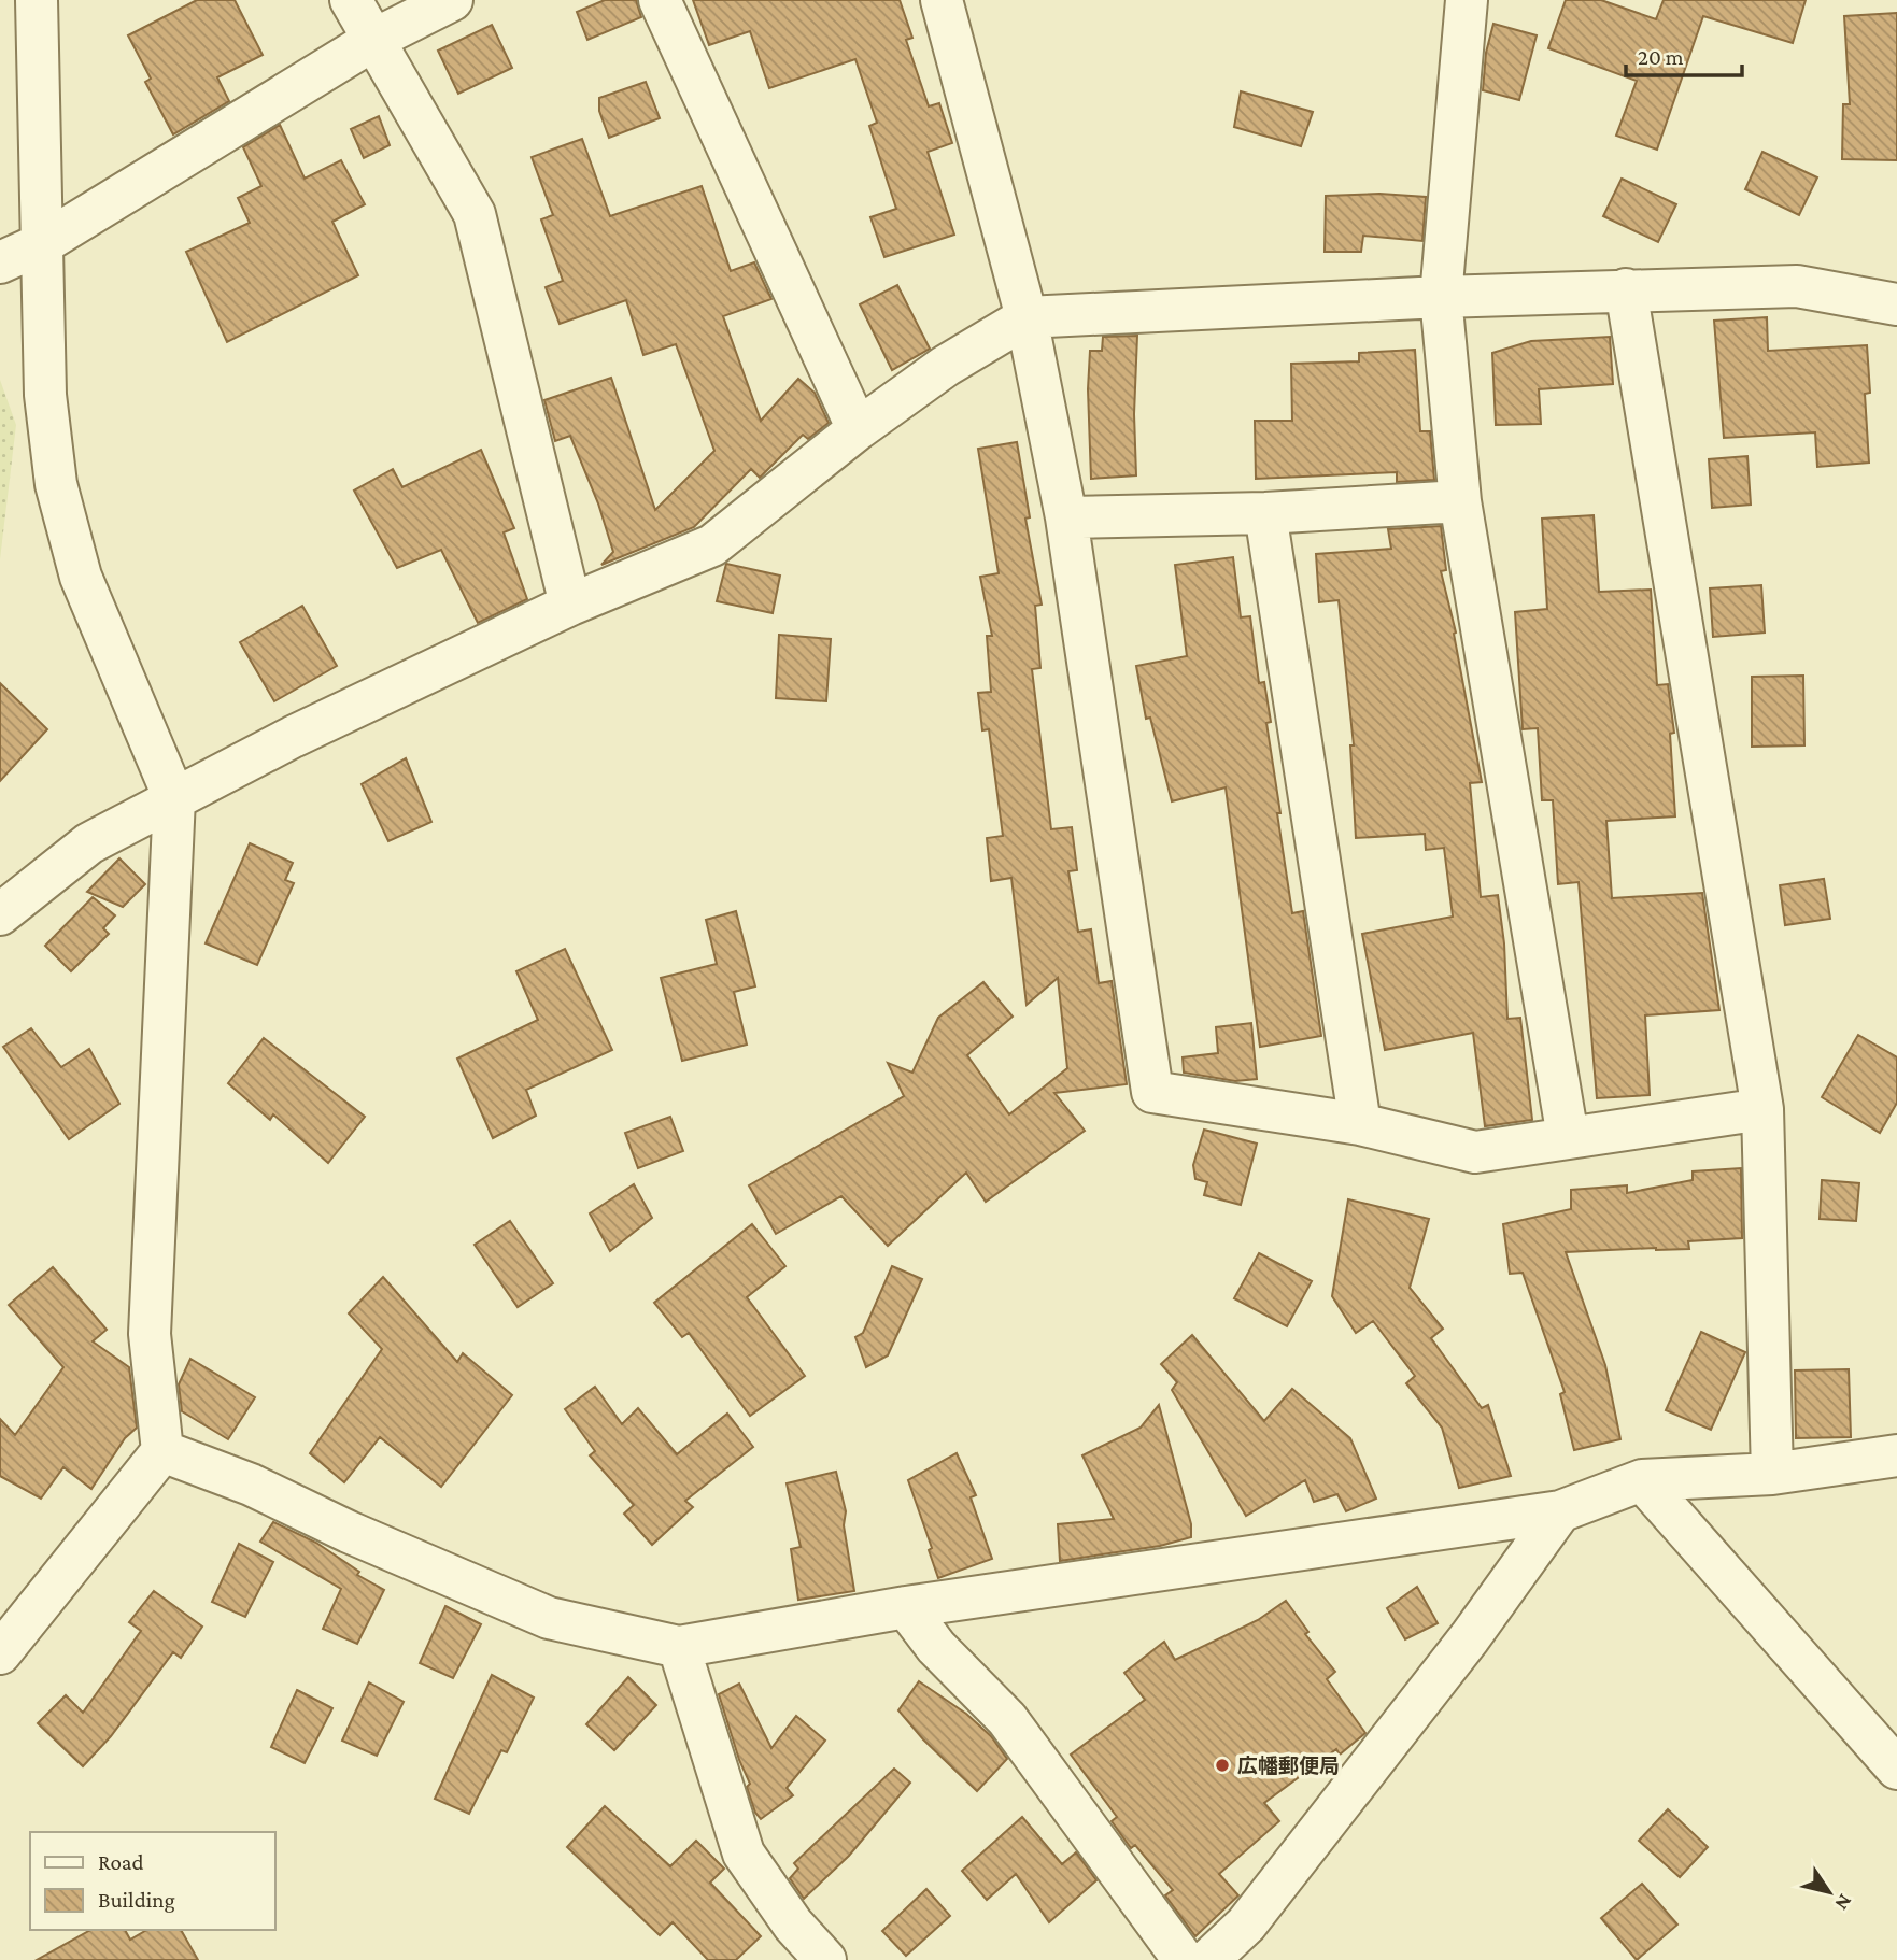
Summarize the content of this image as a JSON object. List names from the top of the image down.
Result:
{
  "places": ["広幡郵便局"],
  "legend": ["Road", "Building"],
  "scale_bar": "20 m",
  "north": "bottom right"
}
